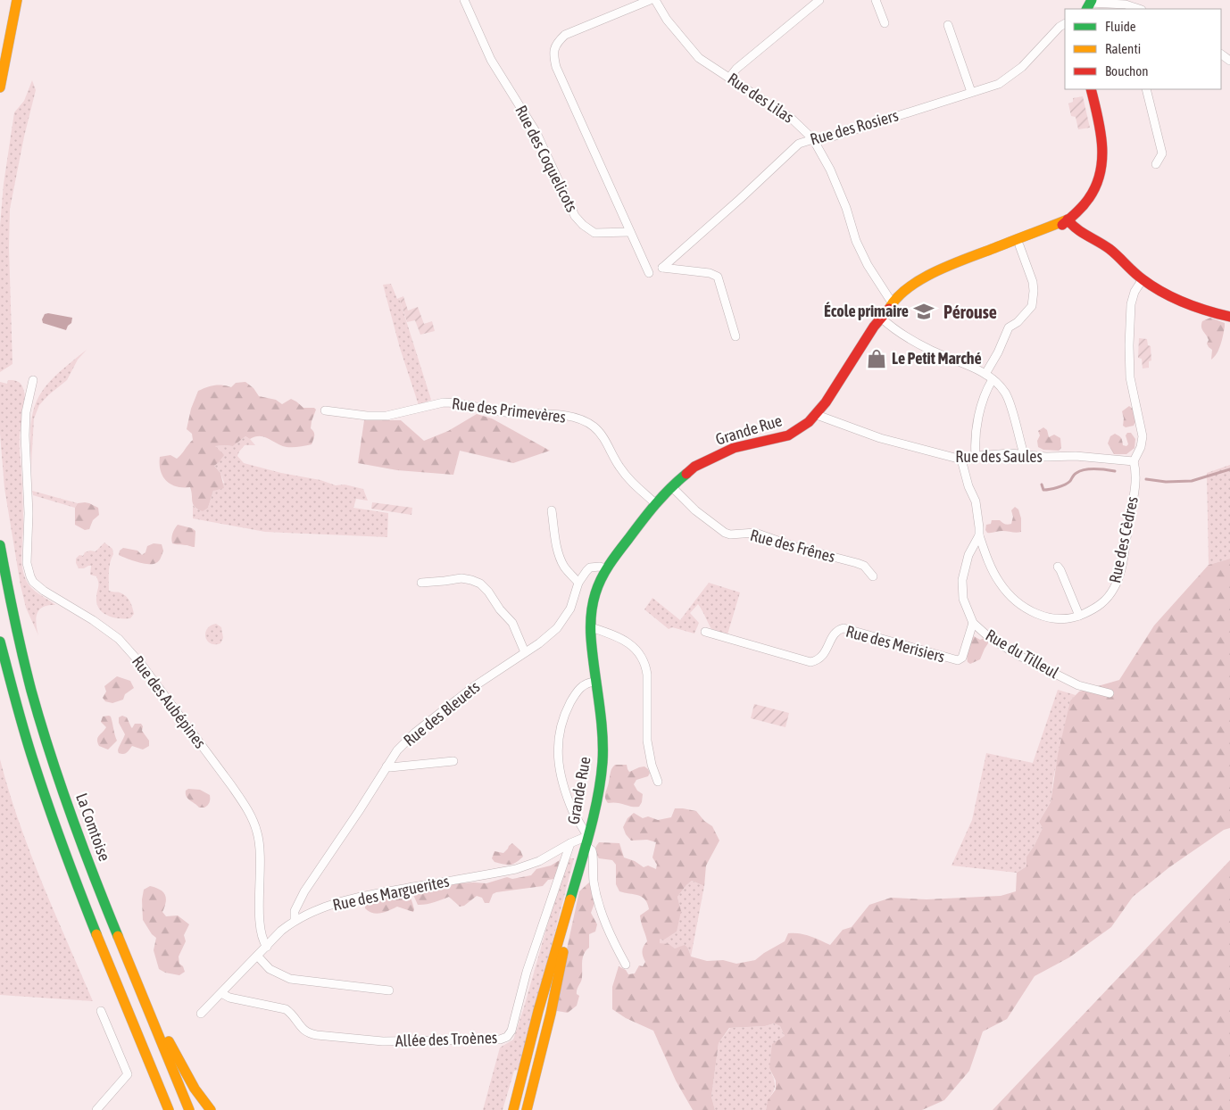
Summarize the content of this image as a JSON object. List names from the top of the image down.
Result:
{
  "streets": {
    "main road": ["Grande Rue", "La Comtoise"],
    "street": [
      "Rue des Lilas",
      "Rue des Rosiers",
      "Rue des Coquelicots",
      "Rue des Primevères",
      "Rue des Saules",
      "Rue des Cèdres",
      "Rue des Frênes",
      "Rue des Merisiers",
      "Rue du Tilleul",
      "Rue des Aubépines",
      "Rue des Bleuets",
      "Rue des Marguerites",
      "Allée des Troènes"
    ]
  },
  "crossings": [
    ["Rue des Lilas", "Rue des Rosiers"],
    ["Rue des Lilas", "Grande Rue"],
    ["Rue des Primevères", "Grande Rue"],
    ["Grande Rue", "Rue des Saules"],
    ["Grande Rue", "Rue des Frênes"],
    ["Grande Rue", "Rue des Bleuets"],
    ["Grande Rue", "Rue des Marguerites"],
    ["Rue des Saules", "Rue des Cèdres"],
    ["Rue des Cèdres", "Rue du Tilleul"],
    ["Rue des Merisiers", "Rue du Tilleul"],
    ["Rue des Aubépines", "Rue des Marguerites"],
    ["Rue des Bleuets", "Rue des Marguerites"],
    ["Rue des Marguerites", "Allée des Troènes"]
  ],
  "districts": ["Pérouse"],
  "places": {
    "school or university": ["École primaire"],
    "shop": ["Le Petit Marché"]
  },
  "legend": ["Fluide", "Ralenti", "Bouchon"]
}
